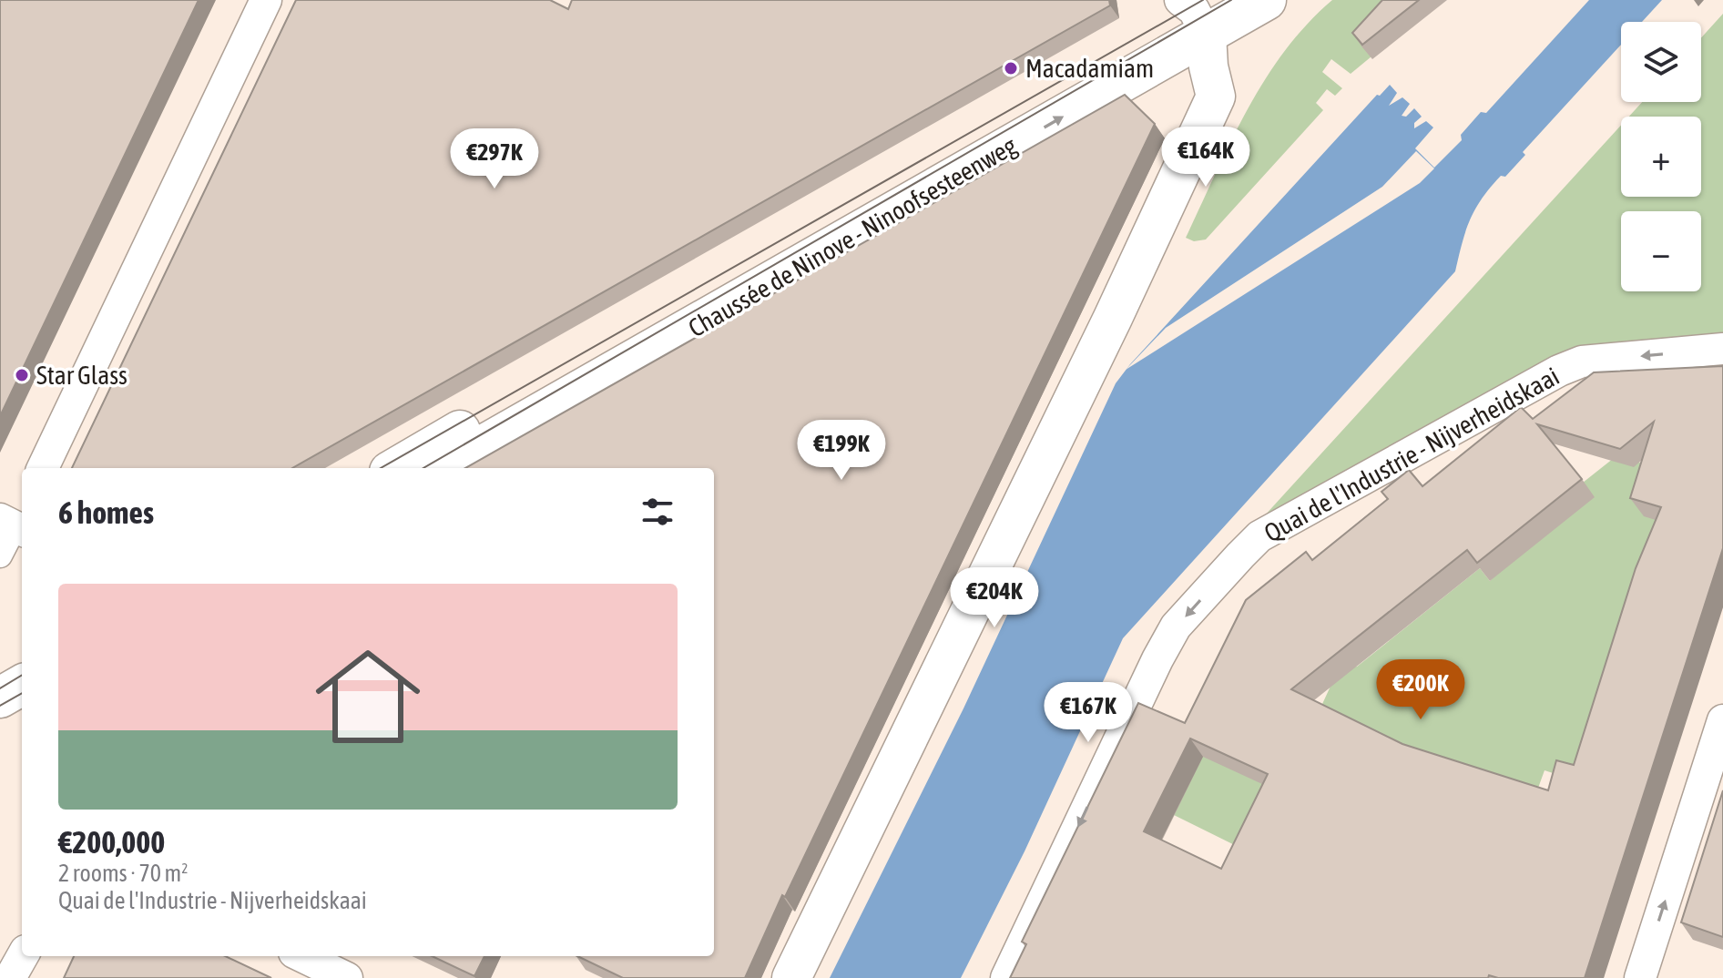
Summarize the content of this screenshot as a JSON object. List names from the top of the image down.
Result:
{
  "streets": {
    "main road": ["Chaussée de Ninove - Ninoofsesteenweg"],
    "street": ["Quai de l'Industrie - Nijverheidskaai"]
  },
  "one_way": ["Quai de l'Industrie - Nijverheidskaai"],
  "places": ["Macadamiam", "Star Glass"],
  "page": {
    "map_buttons": ["+", "−"],
    "price": [
      "€164K",
      "€297K",
      "€199K",
      "€204K",
      "€200K",
      "€167K"
    ],
    "heading": "6 homes",
    "list": [
      {
        "name": "€200,000",
        "note": "2 rooms · 70 m² · Quai de l'Industrie - Nijverheidskaai"
      }
    ]
  }
}
